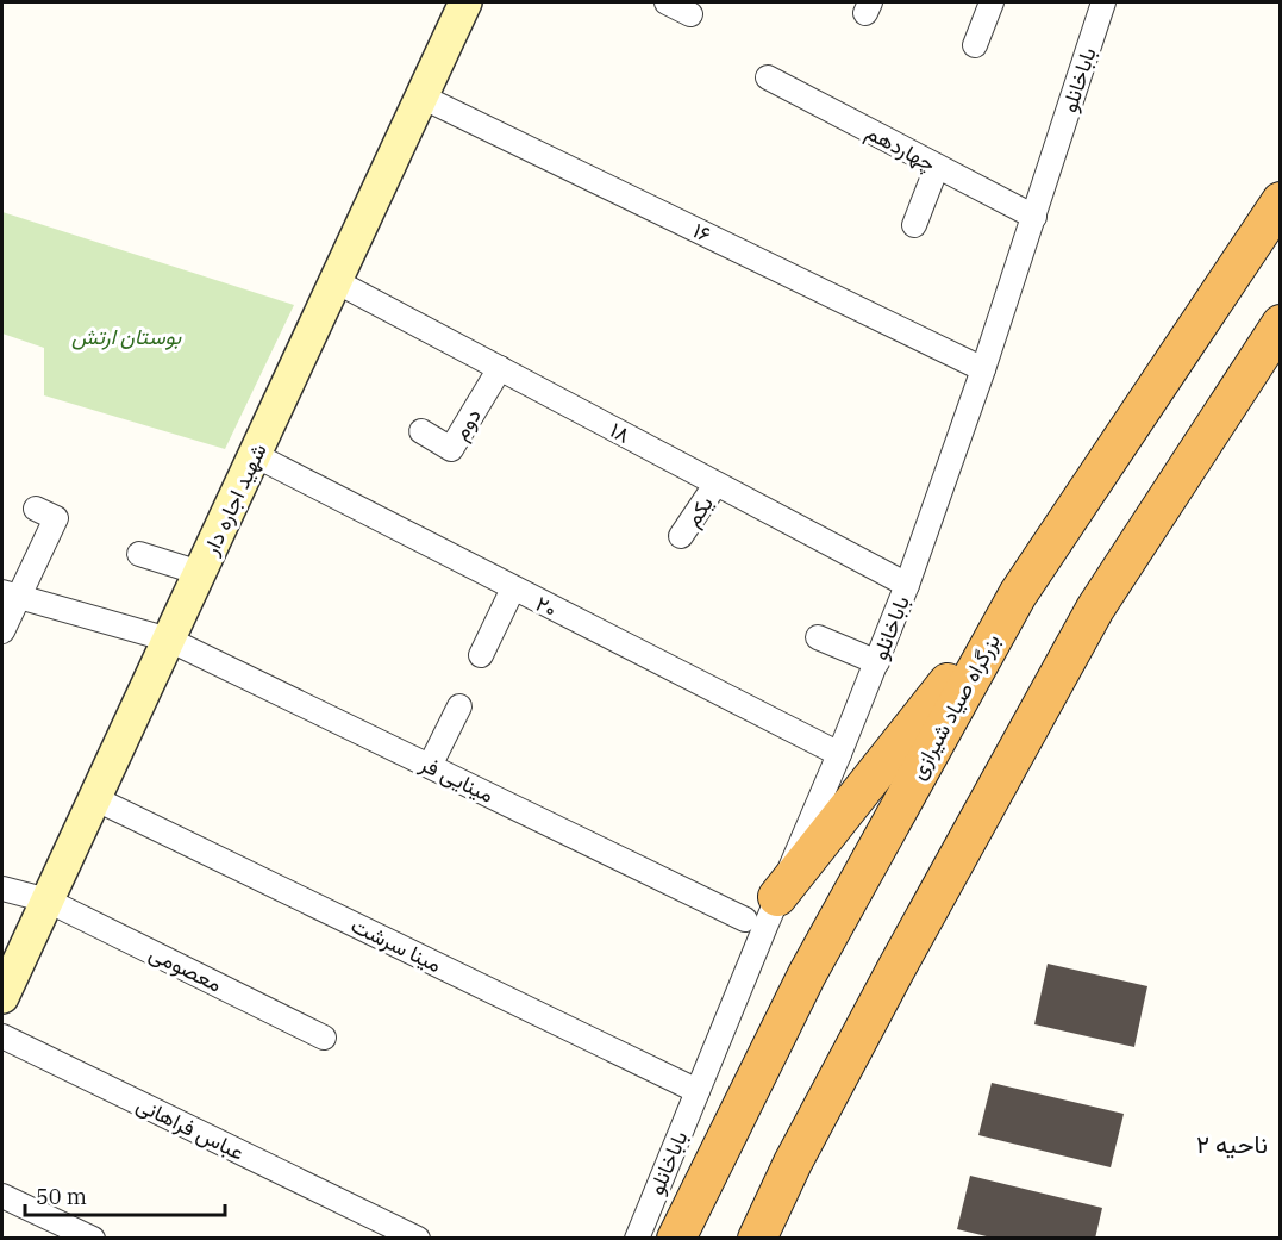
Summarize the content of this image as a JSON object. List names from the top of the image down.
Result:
{
  "streets": {
    "highway": ["بزرگراه صیاد شیرازی"],
    "main road": ["شهید اجاره دار"],
    "street": [
      "باباخانلو",
      "چهاردهم",
      "۱۶",
      "دوم",
      "۱۸",
      "یکم",
      "۲۰",
      "مینایی فر",
      "مینا سرشت",
      "معصومی",
      "عباس فراهانی"
    ]
  },
  "crossings": [
    ["باباخانلو", "چهاردهم"],
    ["باباخانلو", "۱۶"],
    ["باباخانلو", "۱۸"],
    ["باباخانلو", "۲۰"],
    ["باباخانلو", "مینا سرشت"],
    ["۱۶", "شهید اجاره دار"],
    ["دوم", "۱۸"],
    ["۱۸", "شهید اجاره دار"],
    ["۱۸", "یکم"],
    ["شهید اجاره دار", "۲۰"],
    ["شهید اجاره دار", "مینایی فر"],
    ["شهید اجاره دار", "مینا سرشت"],
    ["شهید اجاره دار", "معصومی"]
  ],
  "districts": ["ناحیه ۲"],
  "parks": ["بوستان ارتش"],
  "scale_bar": "50 m"
}
